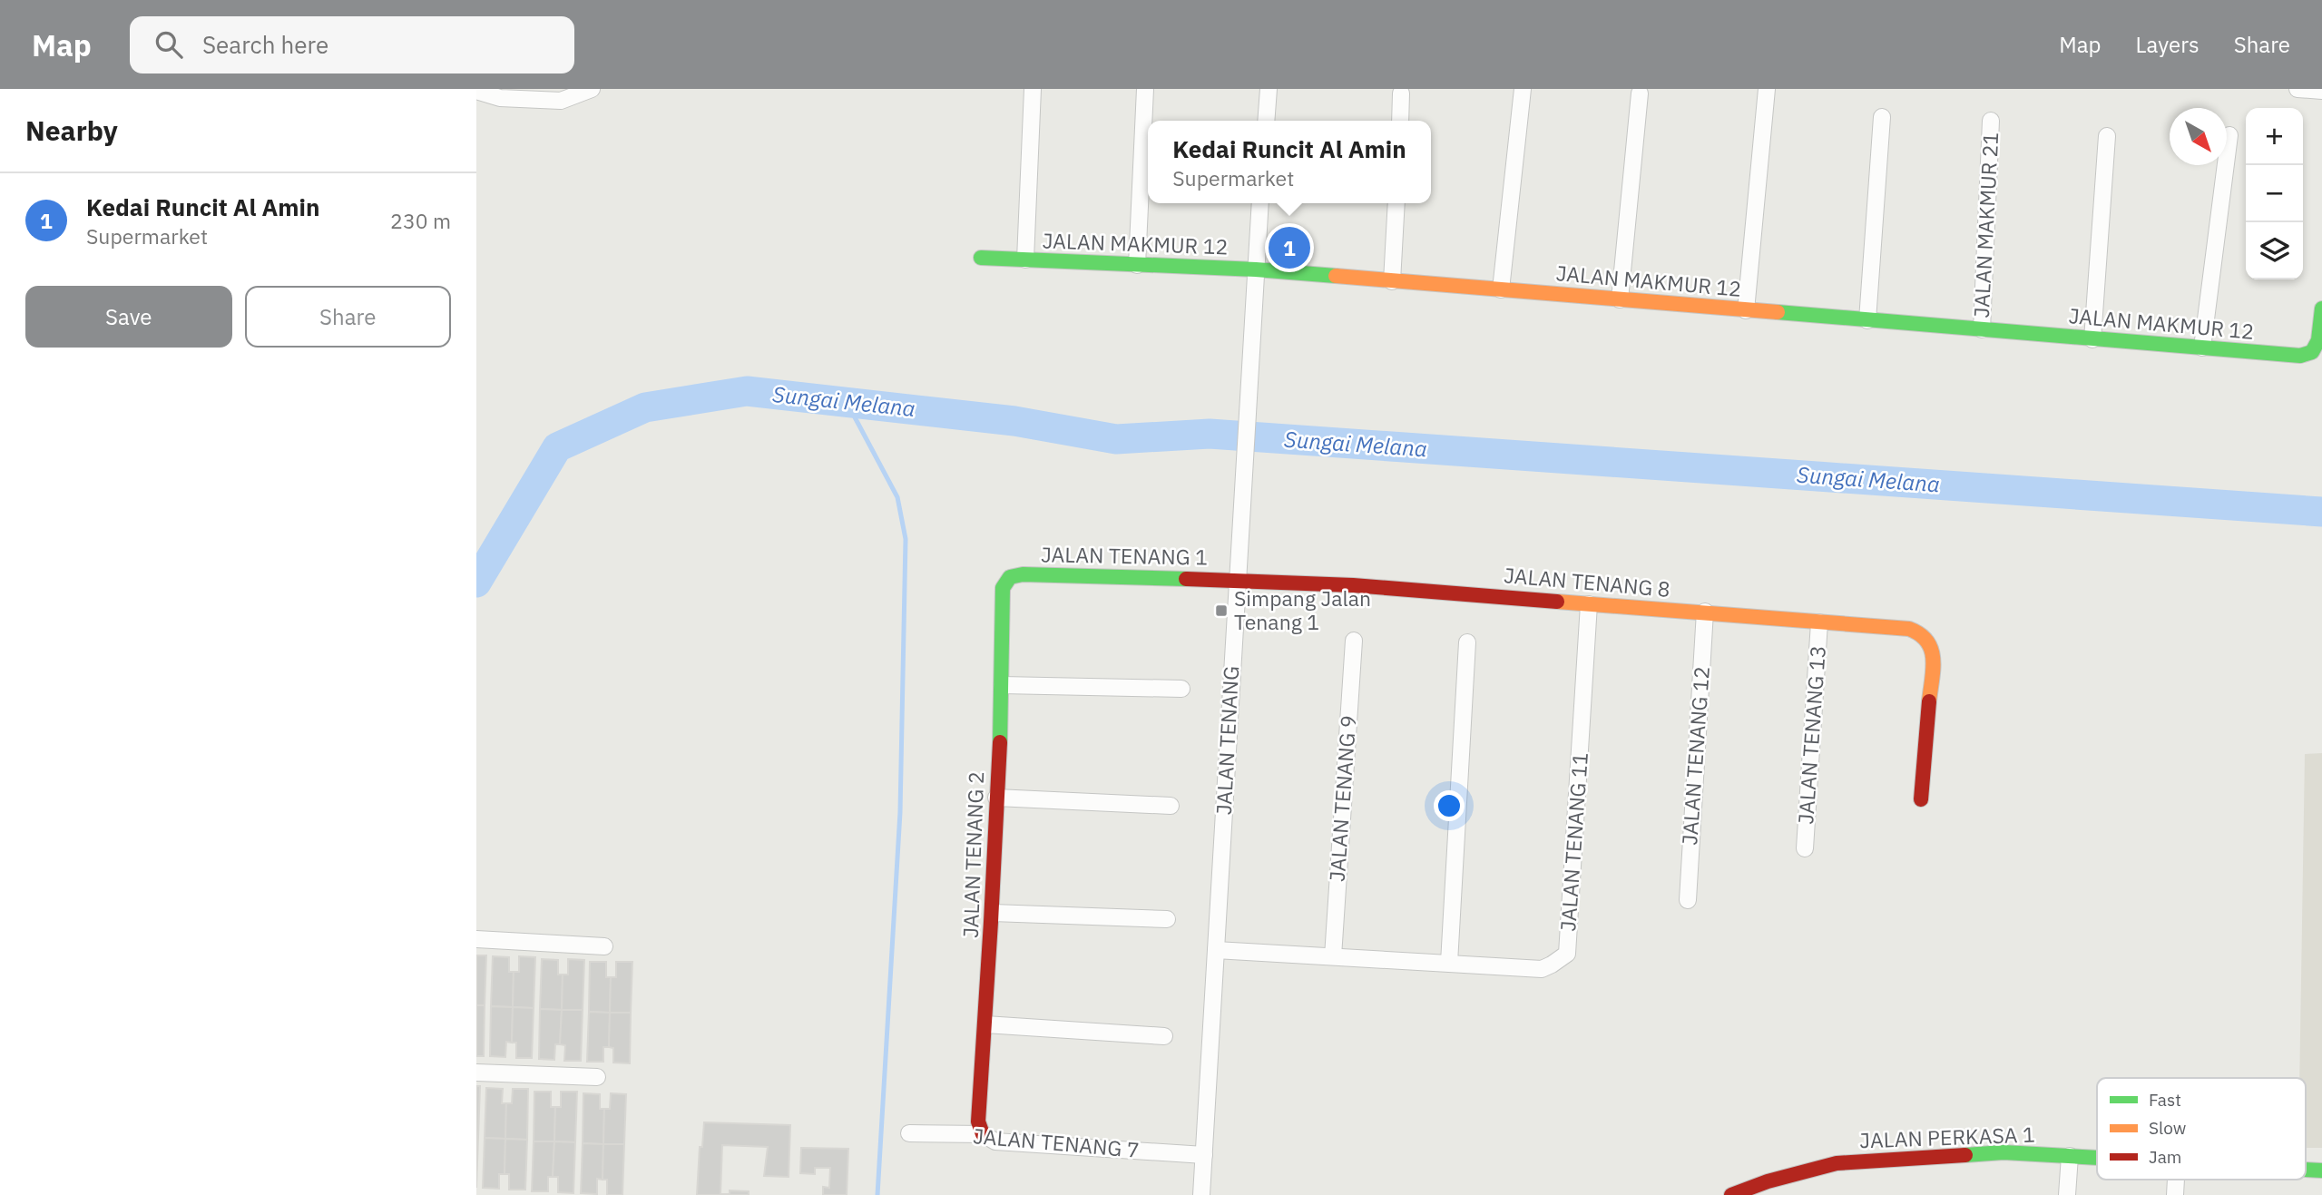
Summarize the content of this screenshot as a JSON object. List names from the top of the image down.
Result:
{
  "streets": {
    "street": [
      "JALAN MAKMUR 21",
      "JALAN MAKMUR 12",
      "JALAN TENANG 1",
      "JALAN TENANG 8",
      "JALAN TENANG 13",
      "JALAN TENANG",
      "JALAN TENANG 12",
      "JALAN TENANG 9",
      "JALAN TENANG 11",
      "JALAN TENANG 2",
      "JALAN PERKASA 1",
      "JALAN TENANG 7"
    ]
  },
  "crossings": [
    ["JALAN MAKMUR 21", "JALAN MAKMUR 12"],
    ["JALAN MAKMUR 12", "JALAN TENANG"],
    ["JALAN TENANG 1", "JALAN TENANG 8"],
    ["JALAN TENANG 1", "JALAN TENANG"],
    ["JALAN TENANG 1", "JALAN TENANG 2"],
    ["JALAN TENANG 8", "JALAN TENANG 13"],
    ["JALAN TENANG 8", "JALAN TENANG"],
    ["JALAN TENANG 8", "JALAN TENANG 12"],
    ["JALAN TENANG 8", "JALAN TENANG 11"],
    ["JALAN TENANG", "JALAN TENANG 11"],
    ["JALAN TENANG", "JALAN TENANG 7"],
    ["JALAN TENANG 9", "JALAN TENANG 11"],
    ["JALAN TENANG 2", "JALAN TENANG 7"]
  ],
  "water": ["Sungai Melana"],
  "places": {
    "transit": ["Simpang Jalan Tenang 1"]
  },
  "legend": ["Fast", "Slow", "Jam"],
  "north": "bottom right",
  "page": {
    "header": "Map",
    "search": "Search here",
    "nav": ["Map", "Layers", "Share"],
    "heading": "Nearby",
    "map_buttons": ["+", "−"],
    "popup": ["Kedai Runcit Al Amin", "Supermarket"],
    "list": [
      {
        "mark": "1",
        "name": "Kedai Runcit Al Amin",
        "note": "Supermarket",
        "value": "230 m"
      }
    ],
    "pins": "1",
    "buttons": ["Save", "Share"]
  }
}
